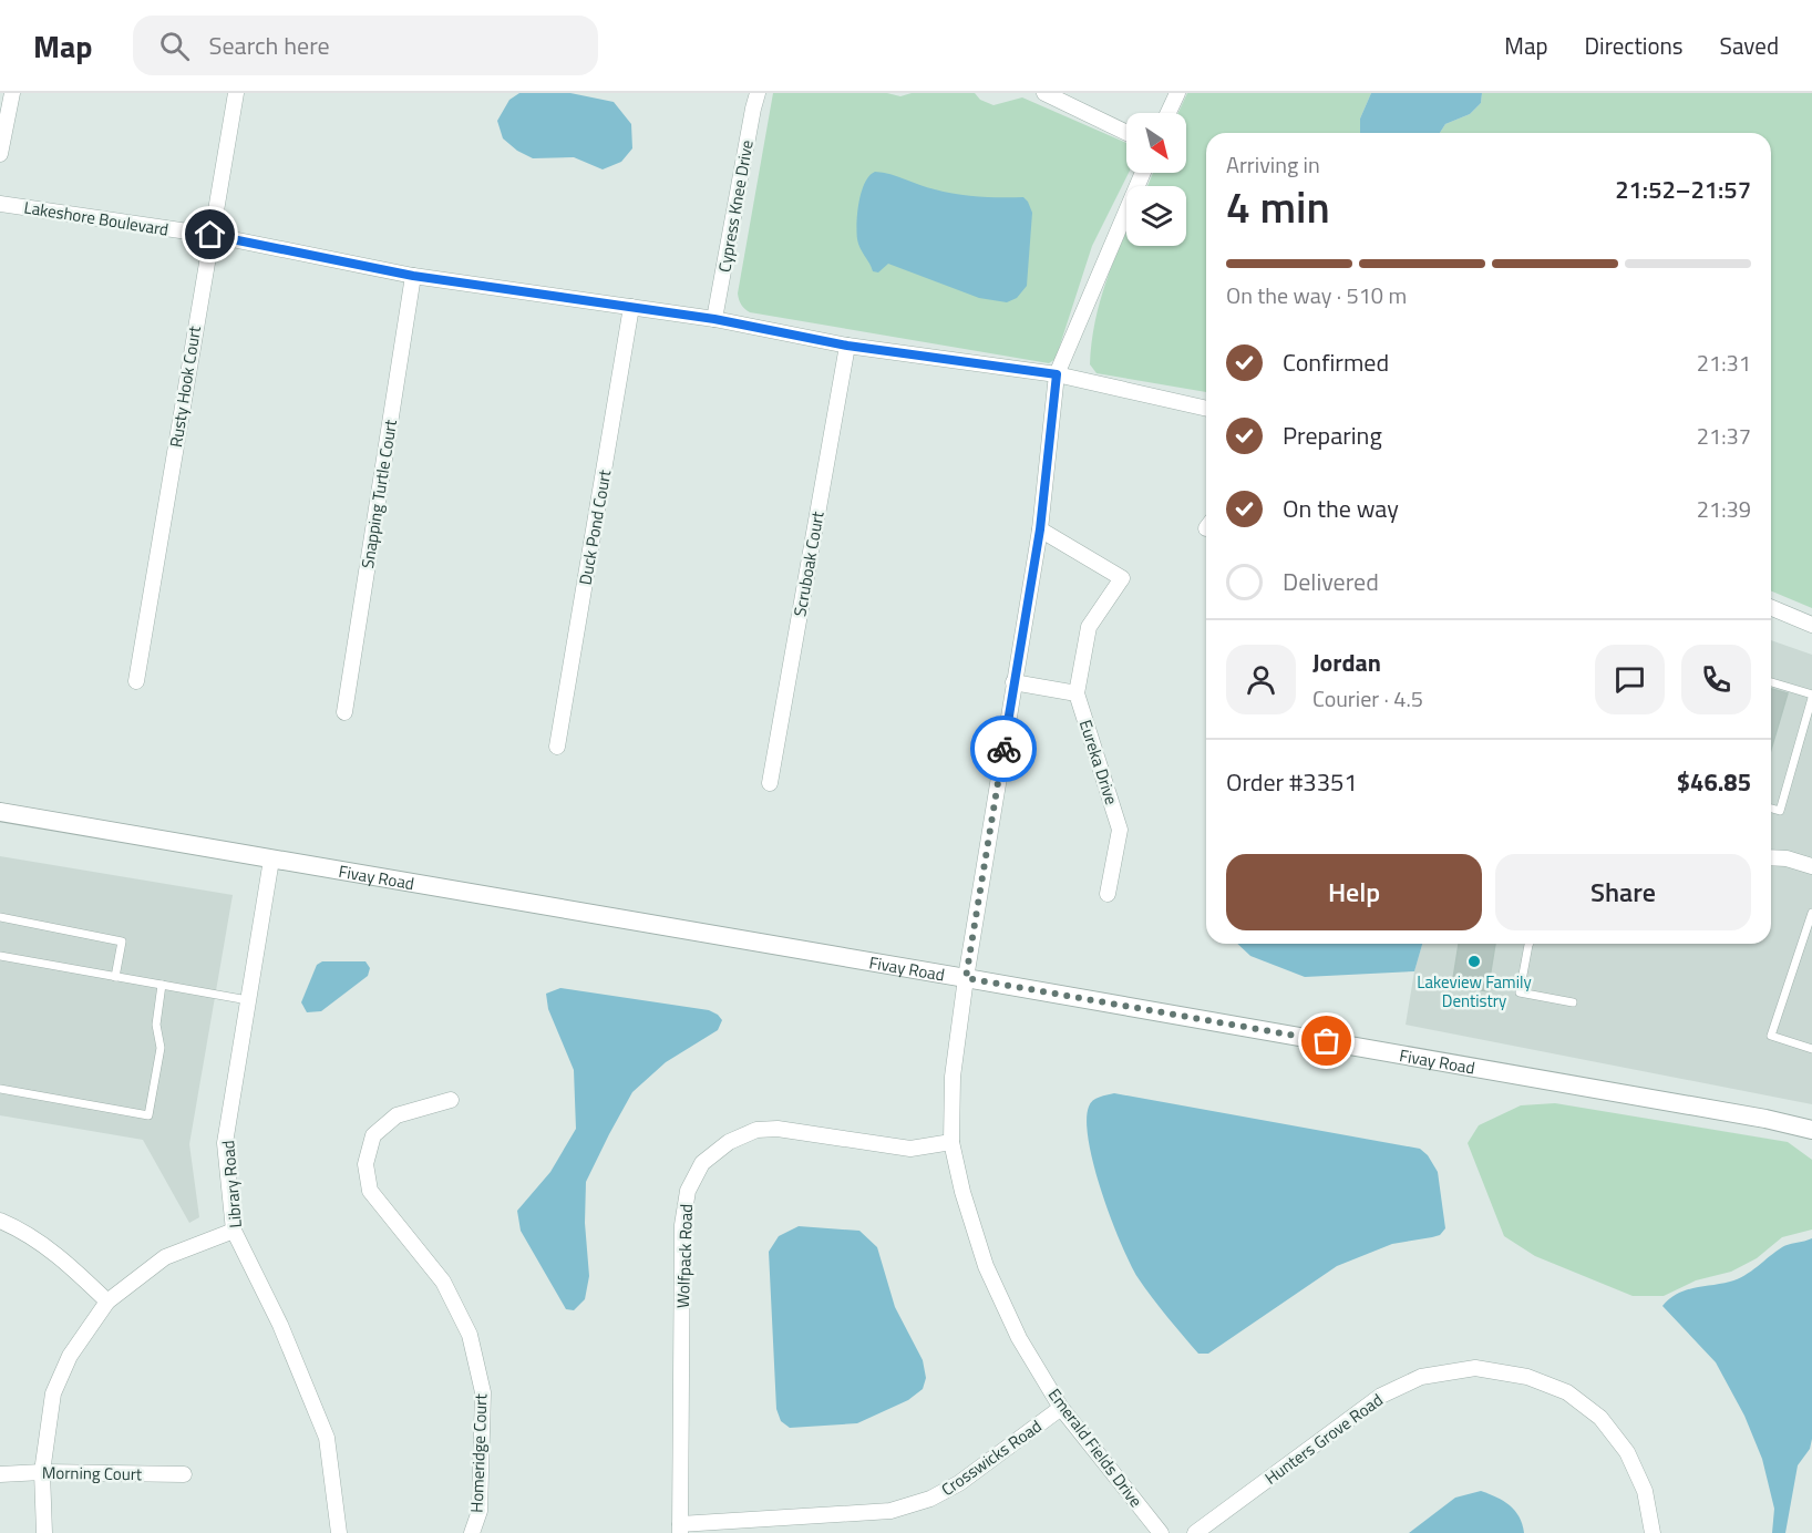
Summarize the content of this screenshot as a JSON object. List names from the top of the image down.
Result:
{
  "streets": {
    "street": [
      "Cypress Knee Drive",
      "Lakeshore Boulevard",
      "Rusty Hook Court",
      "Snapping Turtle Court",
      "Duck Pond Court",
      "Scruboak Court",
      "Eureka Drive",
      "Fivay Road",
      "Library Road",
      "Wolfpack Road",
      "Hunters Grove Road",
      "Emerald Fields Drive",
      "Homeridge Court",
      "Crosswicks Road",
      "Morning Court"
    ]
  },
  "crossings": [
    ["Cypress Knee Drive", "Lakeshore Boulevard"],
    ["Lakeshore Boulevard", "Rusty Hook Court"],
    ["Lakeshore Boulevard", "Snapping Turtle Court"],
    ["Lakeshore Boulevard", "Duck Pond Court"],
    ["Lakeshore Boulevard", "Scruboak Court"],
    ["Lakeshore Boulevard", "Emerald Fields Drive"],
    ["Fivay Road", "Library Road"],
    ["Fivay Road", "Emerald Fields Drive"],
    ["Wolfpack Road", "Emerald Fields Drive"],
    ["Wolfpack Road", "Crosswicks Road"],
    ["Emerald Fields Drive", "Crosswicks Road"]
  ],
  "places": ["Lakeview Family Dentistry"],
  "north": "bottom right",
  "page": {
    "header": "Map",
    "search": "Search here",
    "nav": ["Map", "Directions", "Saved"],
    "heading": ["4 min", "Arriving in", "21:52–21:57"],
    "panel": [
      "Jordan",
      "Courier · 4.5",
      "Order #3351",
      "$46.85"
    ],
    "bar": "On the way · 510 m",
    "list": [
      ["Confirmed", "21:31"],
      ["Preparing", "21:37"],
      ["On the way", "21:39"],
      "Delivered"
    ],
    "buttons": ["Help", "Share"]
  }
}
